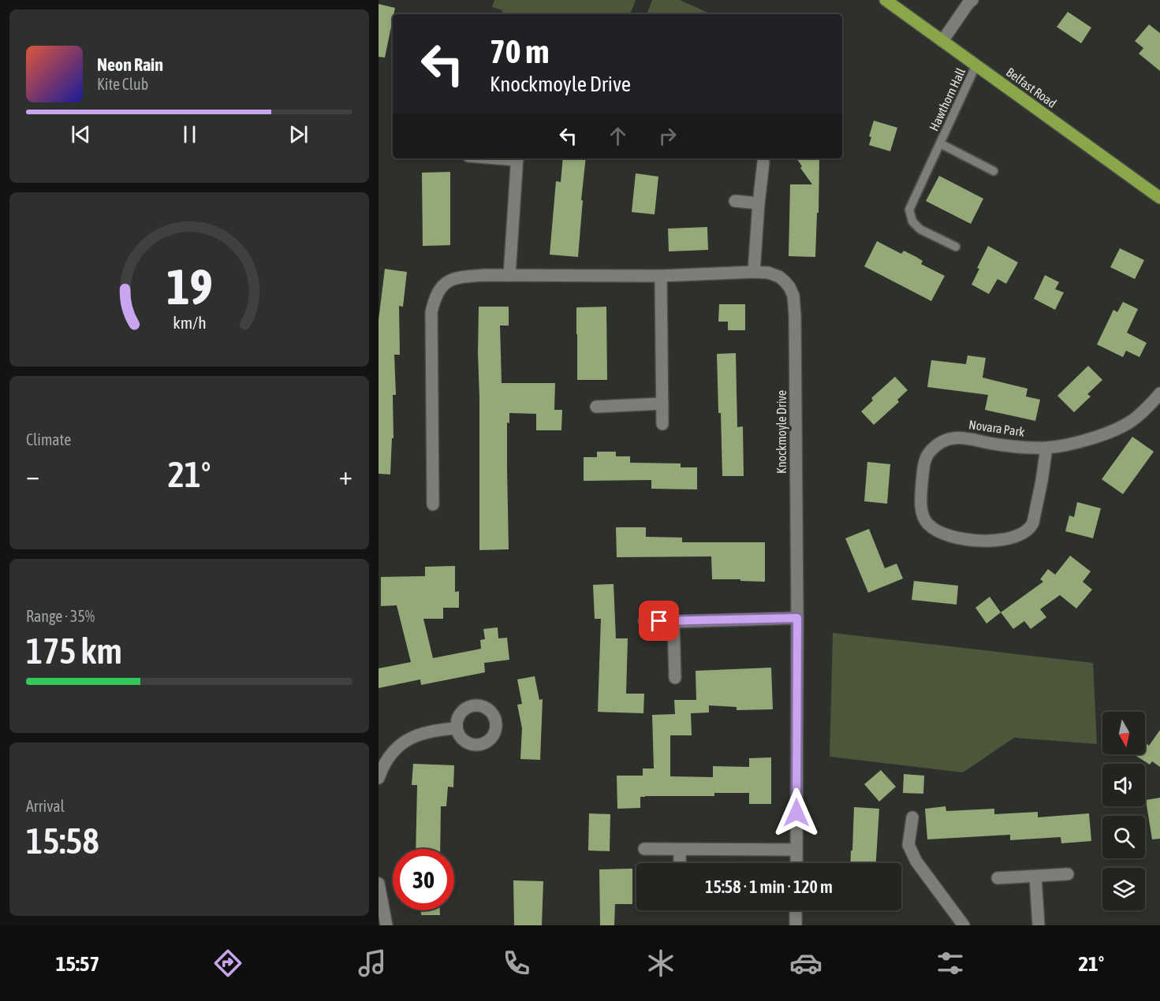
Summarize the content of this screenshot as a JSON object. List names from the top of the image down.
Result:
{
  "streets": {
    "main road": ["Belfast Road"],
    "street": ["Novara Park", "Knockmoyle Drive"],
    "lane": ["Hawthorn Hall"]
  },
  "crossings": [
    ["Belfast Road", "Hawthorn Hall"]
  ],
  "north": "bottom",
  "page": {
    "turn": ["70 m", "Knockmoyle Drive"],
    "song": ["Neon Rain", "Kite Club"],
    "tile": [
      "Climate",
      ["Range · 35%", "175 km"],
      ["Arrival", "15:58"]
    ],
    "heat": ["−", "21°", "+"],
    "limit": "30",
    "trip": "15:58 · 1 min · 120 m",
    "tabs": ["15:57", "21°"],
    "gauge": ["19", "km/h"]
  }
}
